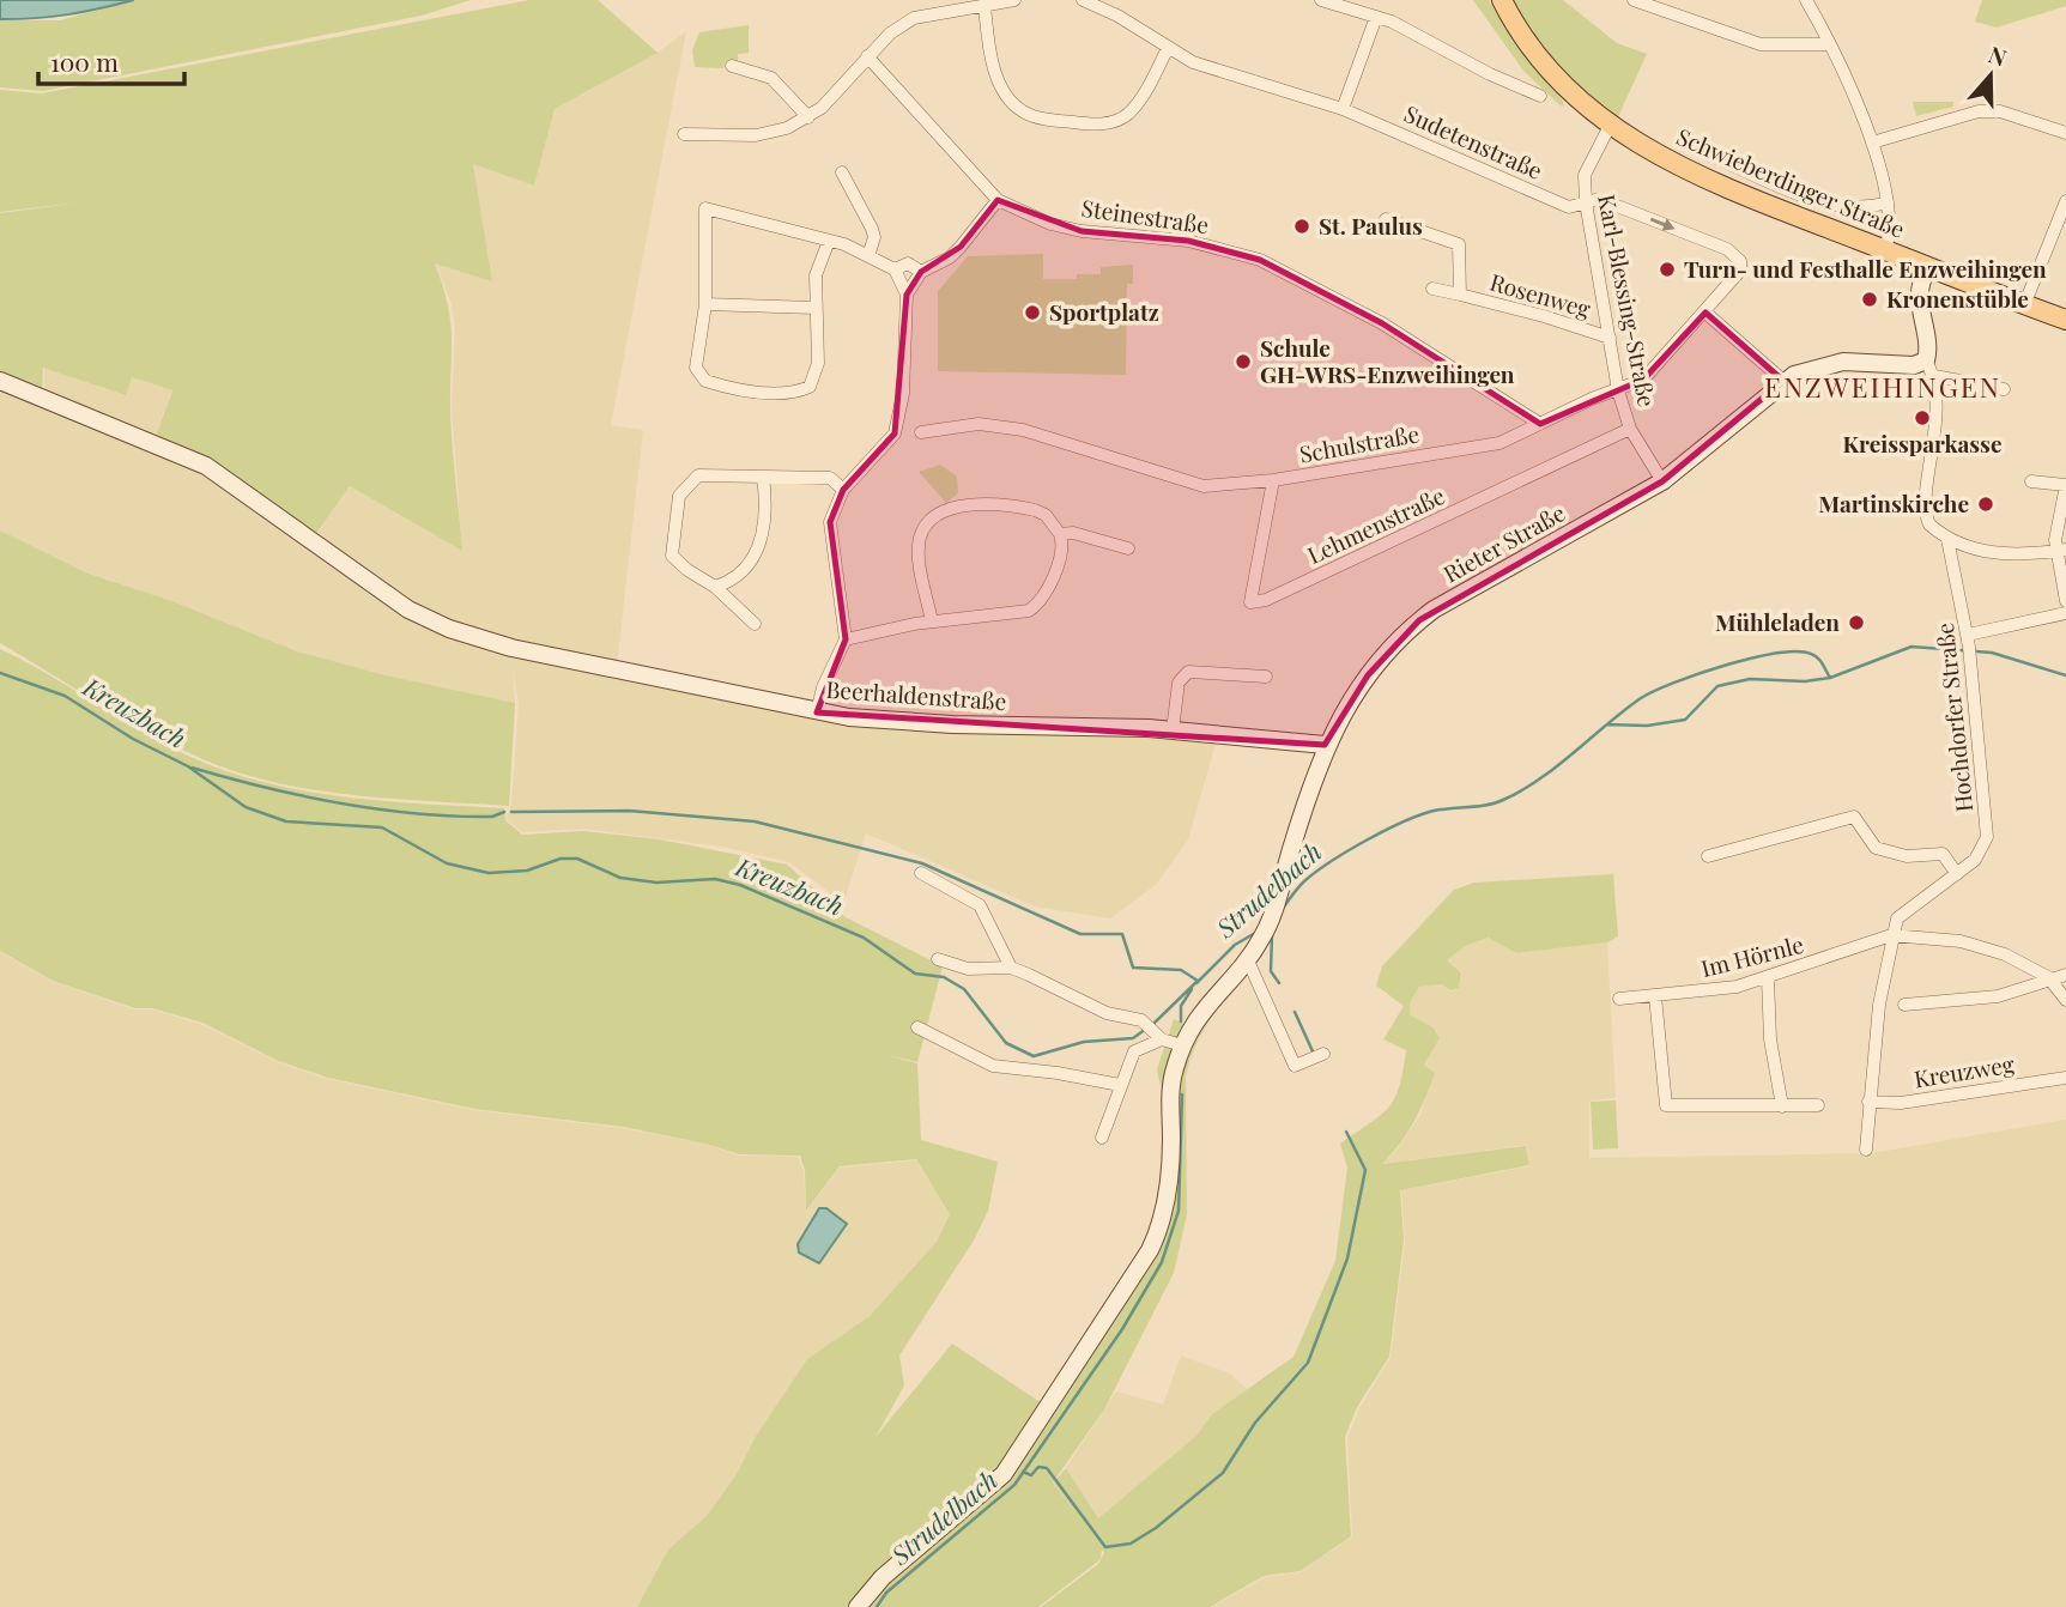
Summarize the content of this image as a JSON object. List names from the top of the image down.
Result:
{
  "streets": {
    "main road": ["Schwieberdinger Straße"],
    "street": [
      "Sudetenstraße",
      "Steinestraße",
      "Rosenweg",
      "Karl-Blessing-Straße",
      "Schulstraße",
      "Lehmenstraße",
      "Rieter Straße",
      "Beerhaldenstraße",
      "Hochdorfer Straße",
      "Im Hörnle",
      "Kreuzweg"
    ]
  },
  "crossings": [
    ["Sudetenstraße", "Karl-Blessing-Straße"],
    ["Sudetenstraße", "Schulstraße"],
    ["Schwieberdinger Straße", "Karl-Blessing-Straße"],
    ["Steinestraße", "Schulstraße"],
    ["Rosenweg", "Karl-Blessing-Straße"],
    ["Karl-Blessing-Straße", "Schulstraße"],
    ["Karl-Blessing-Straße", "Lehmenstraße"],
    ["Karl-Blessing-Straße", "Rieter Straße"],
    ["Schulstraße", "Lehmenstraße"],
    ["Rieter Straße", "Beerhaldenstraße"],
    ["Hochdorfer Straße", "Im Hörnle"],
    ["Hochdorfer Straße", "Kreuzweg"]
  ],
  "districts": ["ENZWEIHINGEN"],
  "water": ["Kreuzbach", "Strudelbach"],
  "places": [
    "St. Paulus",
    "Turn- und Festhalle Enzweihingen",
    "Kronenstüble",
    "Sportplatz",
    "Schule GH-WRS-Enzweihingen",
    "Kreissparkasse",
    "Martinskirche",
    "Mühleladen"
  ],
  "scale_bar": "100 m",
  "north": "top"
}
